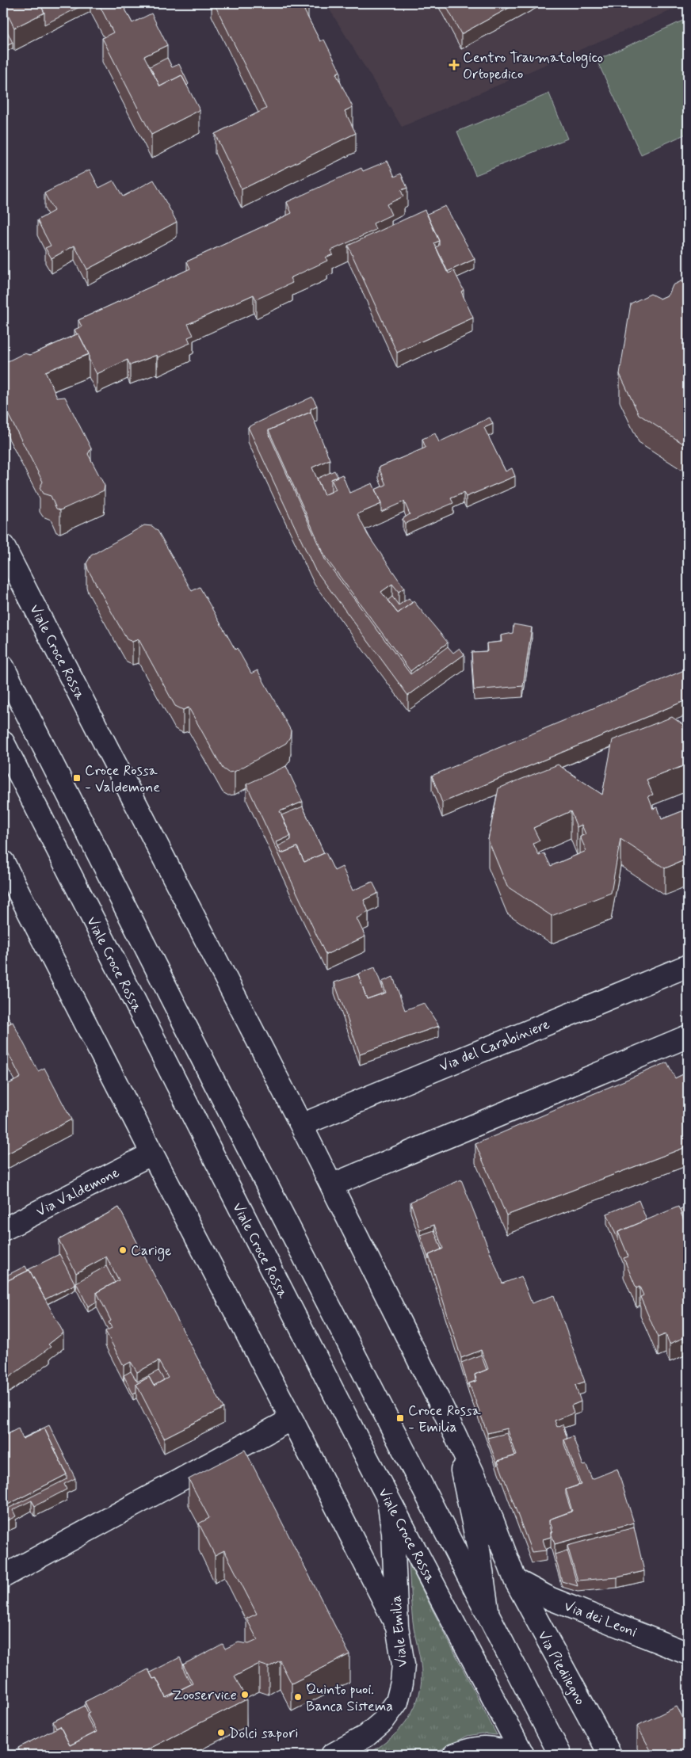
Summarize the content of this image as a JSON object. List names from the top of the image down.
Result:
{
  "streets": {
    "street": [
      "Viale Croce Rossa",
      "Via del Carabiniere",
      "Via Valdemone",
      "Via dei Leoni",
      "Viale Emilia",
      "Via Piedilegno"
    ]
  },
  "crossings": [
    ["Viale Croce Rossa", "Via del Carabiniere"],
    ["Viale Croce Rossa", "Via dei Leoni"],
    ["Viale Croce Rossa", "Viale Emilia"],
    ["Viale Croce Rossa", "Via Piedilegno"],
    ["Via dei Leoni", "Via Piedilegno"]
  ],
  "places": {
    "health": ["Centro Traumatologico Ortopedico"],
    "transit": ["Croce Rossa - Valdemone", "Croce Rossa - Emilia"],
    "other": [
      "Carige",
      "Zooservice",
      "Quinto puoi. Banca Sistema",
      "Dolci sapori"
    ]
  }
}
